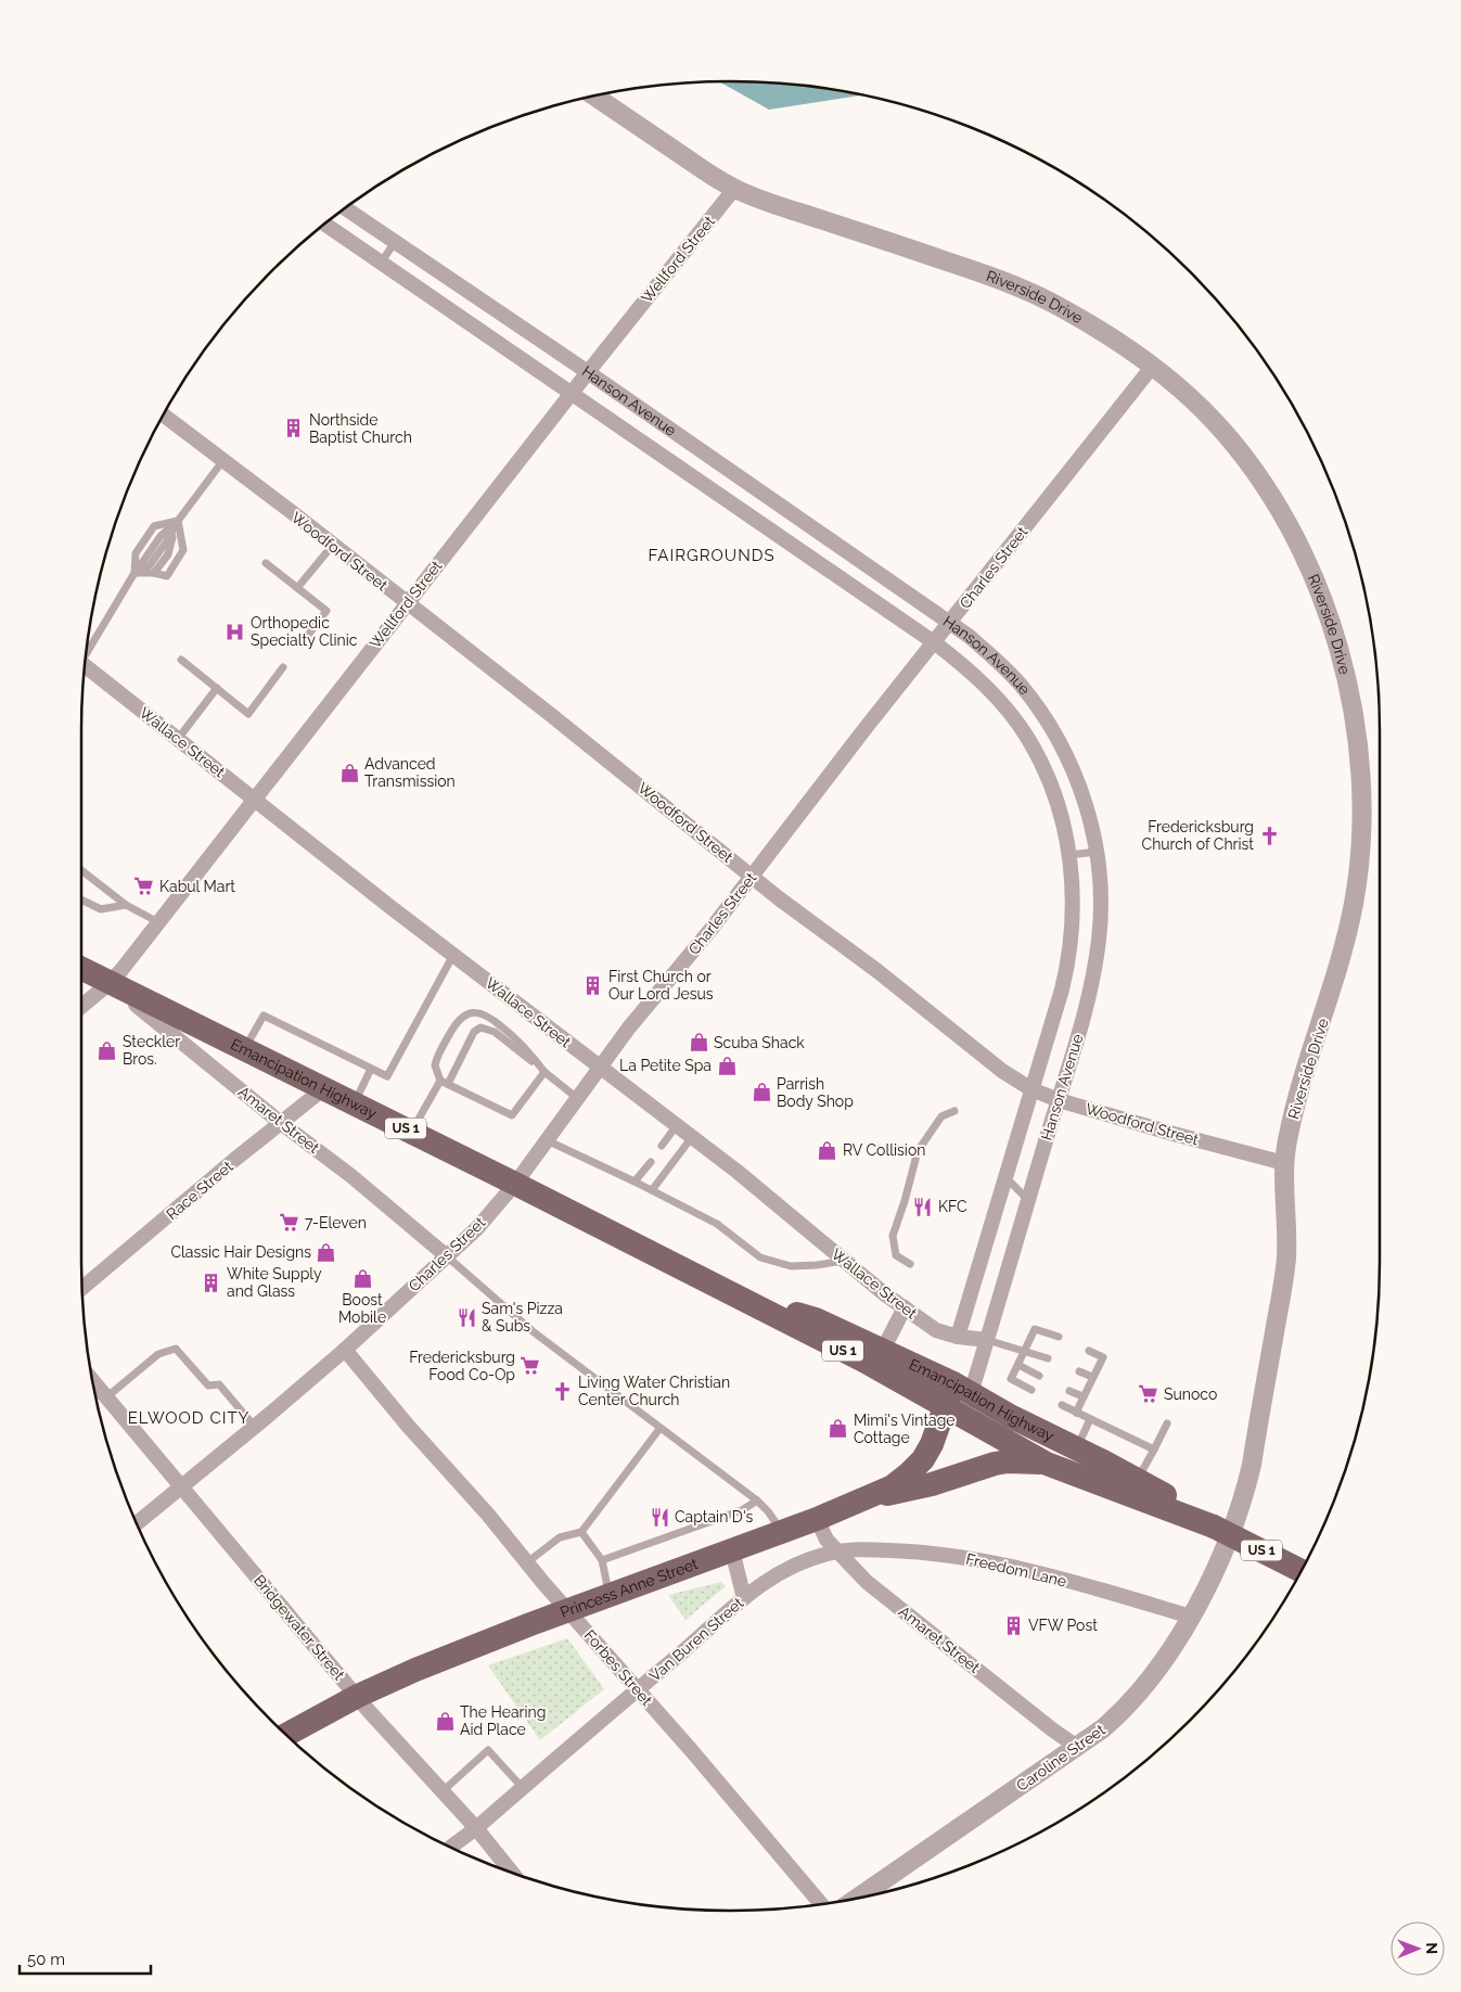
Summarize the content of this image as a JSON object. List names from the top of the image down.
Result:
{
  "streets": {
    "main road": [
      "Hanson Avenue",
      "Emancipation Highway",
      "US 1",
      "Princess Anne Street"
    ],
    "street": [
      "Wellford Street",
      "Riverside Drive",
      "Woodford Street",
      "Charles Street",
      "Wallace Street",
      "Amaret Street",
      "Race Street",
      "Freedom Lane",
      "Bridgewater Street",
      "Van Buren Street",
      "Forbes Street",
      "Caroline Street"
    ]
  },
  "crossings": [
    ["Wellford Street", "Riverside Drive"],
    ["Wellford Street", "Hanson Avenue"],
    ["Wellford Street", "Woodford Street"],
    ["Wellford Street", "Wallace Street"],
    ["Wellford Street", "Emancipation Highway"],
    ["Wellford Street", "Amaret Street"],
    ["Riverside Drive", "Woodford Street"],
    ["Riverside Drive", "Charles Street"],
    ["Riverside Drive", "Caroline Street"],
    ["Hanson Avenue", "Woodford Street"],
    ["Hanson Avenue", "Charles Street"],
    ["Hanson Avenue", "Wallace Street"],
    ["Hanson Avenue", "Emancipation Highway"],
    ["Hanson Avenue", "Princess Anne Street"],
    ["Woodford Street", "Charles Street"],
    ["Charles Street", "Wallace Street"],
    ["Charles Street", "Emancipation Highway"],
    ["Charles Street", "Amaret Street"],
    ["Charles Street", "Bridgewater Street"],
    ["Charles Street", "Forbes Street"],
    ["Emancipation Highway", "Amaret Street"],
    ["Emancipation Highway", "Race Street"],
    ["Emancipation Highway", "Princess Anne Street"],
    ["Amaret Street", "Race Street"],
    ["Amaret Street", "Freedom Lane"],
    ["Amaret Street", "Princess Anne Street"],
    ["Amaret Street", "Van Buren Street"],
    ["Amaret Street", "Caroline Street"],
    ["Freedom Lane", "Van Buren Street"],
    ["Freedom Lane", "Caroline Street"],
    ["Princess Anne Street", "Bridgewater Street"],
    ["Princess Anne Street", "Forbes Street"],
    ["Bridgewater Street", "Van Buren Street"],
    ["Van Buren Street", "Forbes Street"]
  ],
  "districts": ["FAIRGROUNDS", "ELWOOD CITY"],
  "places": {
    "building": [
      "Northside Baptist Church",
      "First Church or Our Lord Jesus",
      "White Supply and Glass",
      "VFW Post"
    ],
    "hospital": ["Orthopedic Specialty Clinic"],
    "shop": [
      "Advanced Transmission",
      "Scuba Shack",
      "Steckler Bros.",
      "La Petite Spa",
      "Parrish Body Shop",
      "RV Collision",
      "Classic Hair Designs",
      "Boost Mobile",
      "Mimi's Vintage Cottage",
      "The Hearing Aid Place"
    ],
    "church": ["Fredericksburg Church of Christ", "Living Water Christian Center Church"],
    "supermarket": [
      "Kabul Mart",
      "7-Eleven",
      "Fredericksburg Food Co-Op",
      "Sunoco"
    ],
    "restaurant": ["KFC", "Sam's Pizza & Subs", "Captain D's"]
  },
  "scale_bar": "50 m",
  "north": "right"
}
